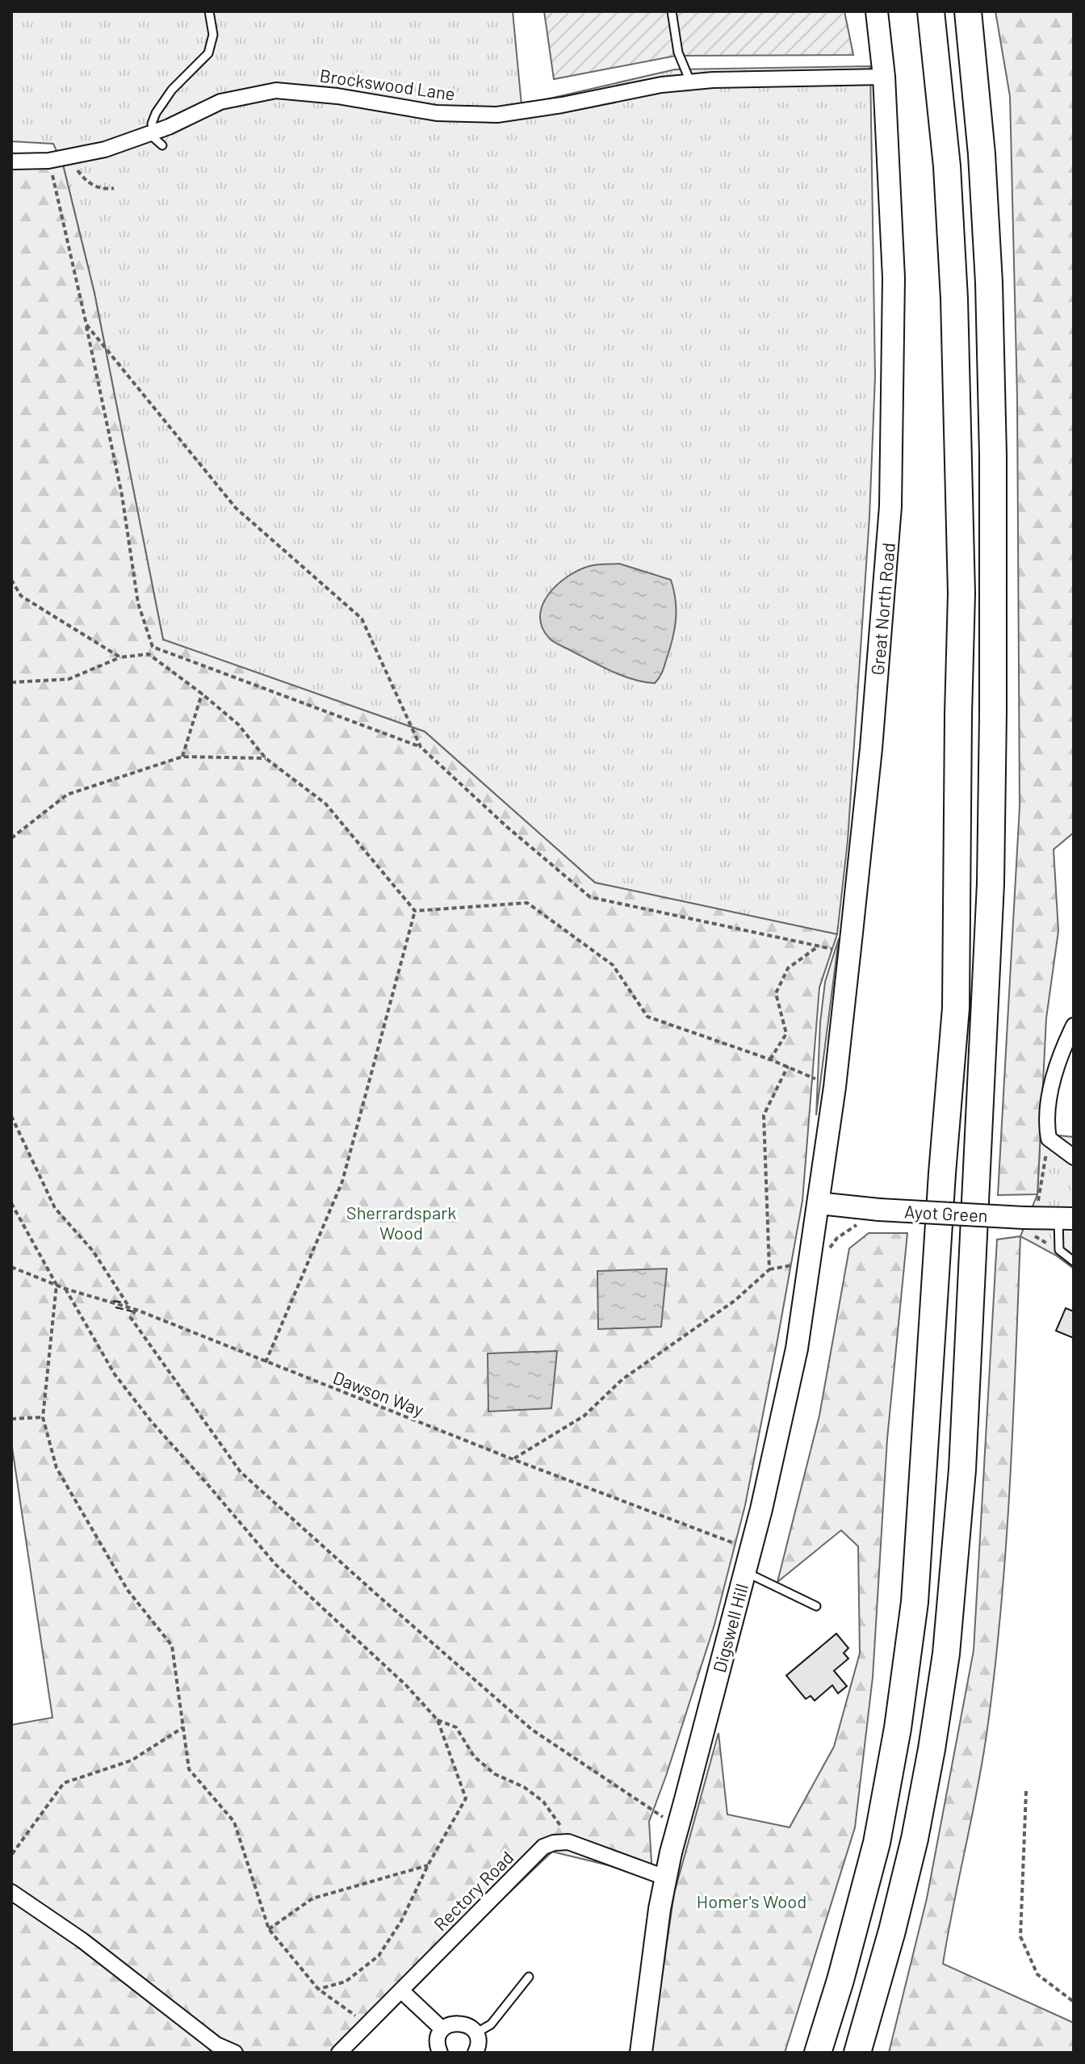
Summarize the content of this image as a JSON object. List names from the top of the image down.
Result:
{
  "streets": {
    "main road": ["Great North Road", "Ayot Green", "Digswell Hill"],
    "street": ["Brockswood Lane", "Rectory Road"],
    "path": ["Dawson Way"]
  },
  "crossings": [
    ["Brockswood Lane", "Great North Road"],
    ["Great North Road", "Ayot Green"],
    ["Great North Road", "Digswell Hill"],
    ["Ayot Green", "Digswell Hill"]
  ],
  "parks": ["Sherrardspark Wood", "Homer's Wood"]
}
